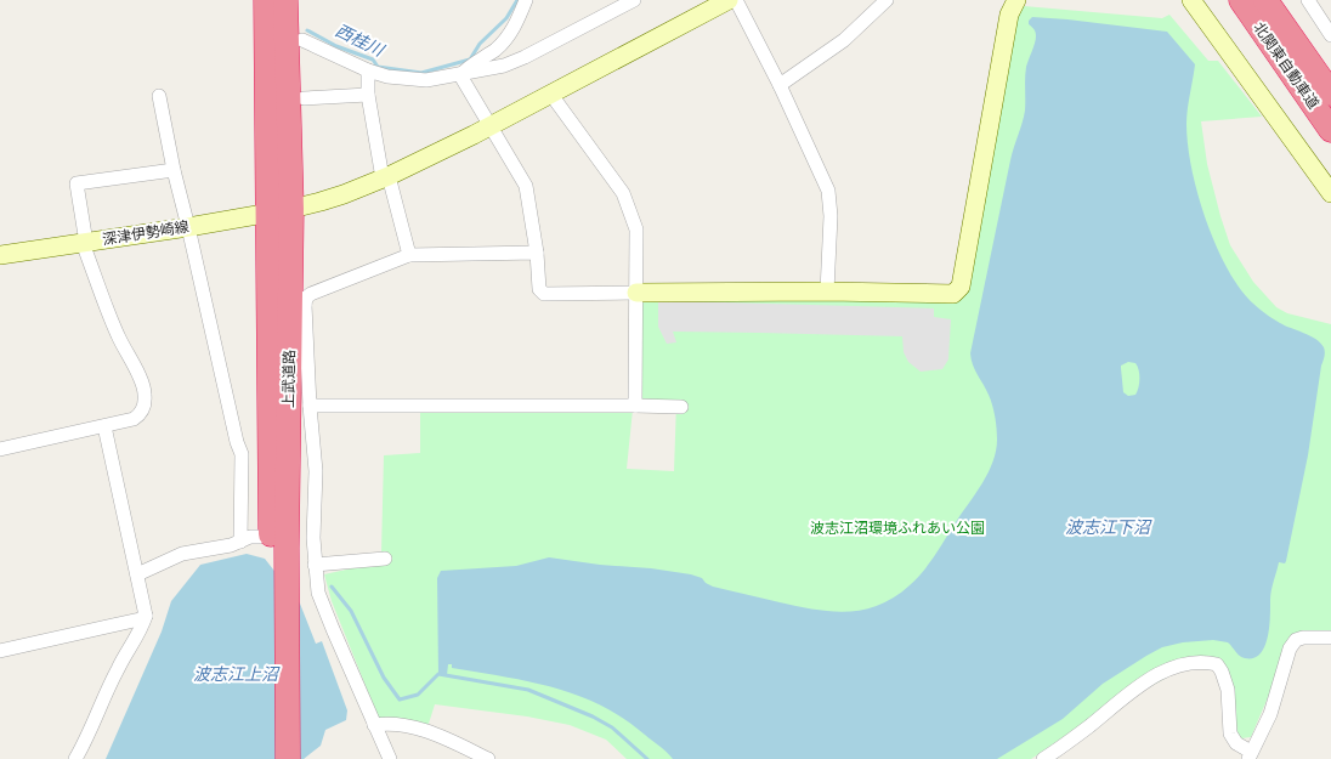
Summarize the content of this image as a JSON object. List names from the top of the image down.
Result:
{
  "streets": {
    "highway": ["北関東自動車道", "上武道路"],
    "street": ["深津伊勢崎線"]
  },
  "crossings": [
    ["深津伊勢崎線", "上武道路"]
  ],
  "water": ["西桂川", "波志江下沼", "波志江上沼"],
  "parks": ["波志江沼環境ふれあい公園"]
}
